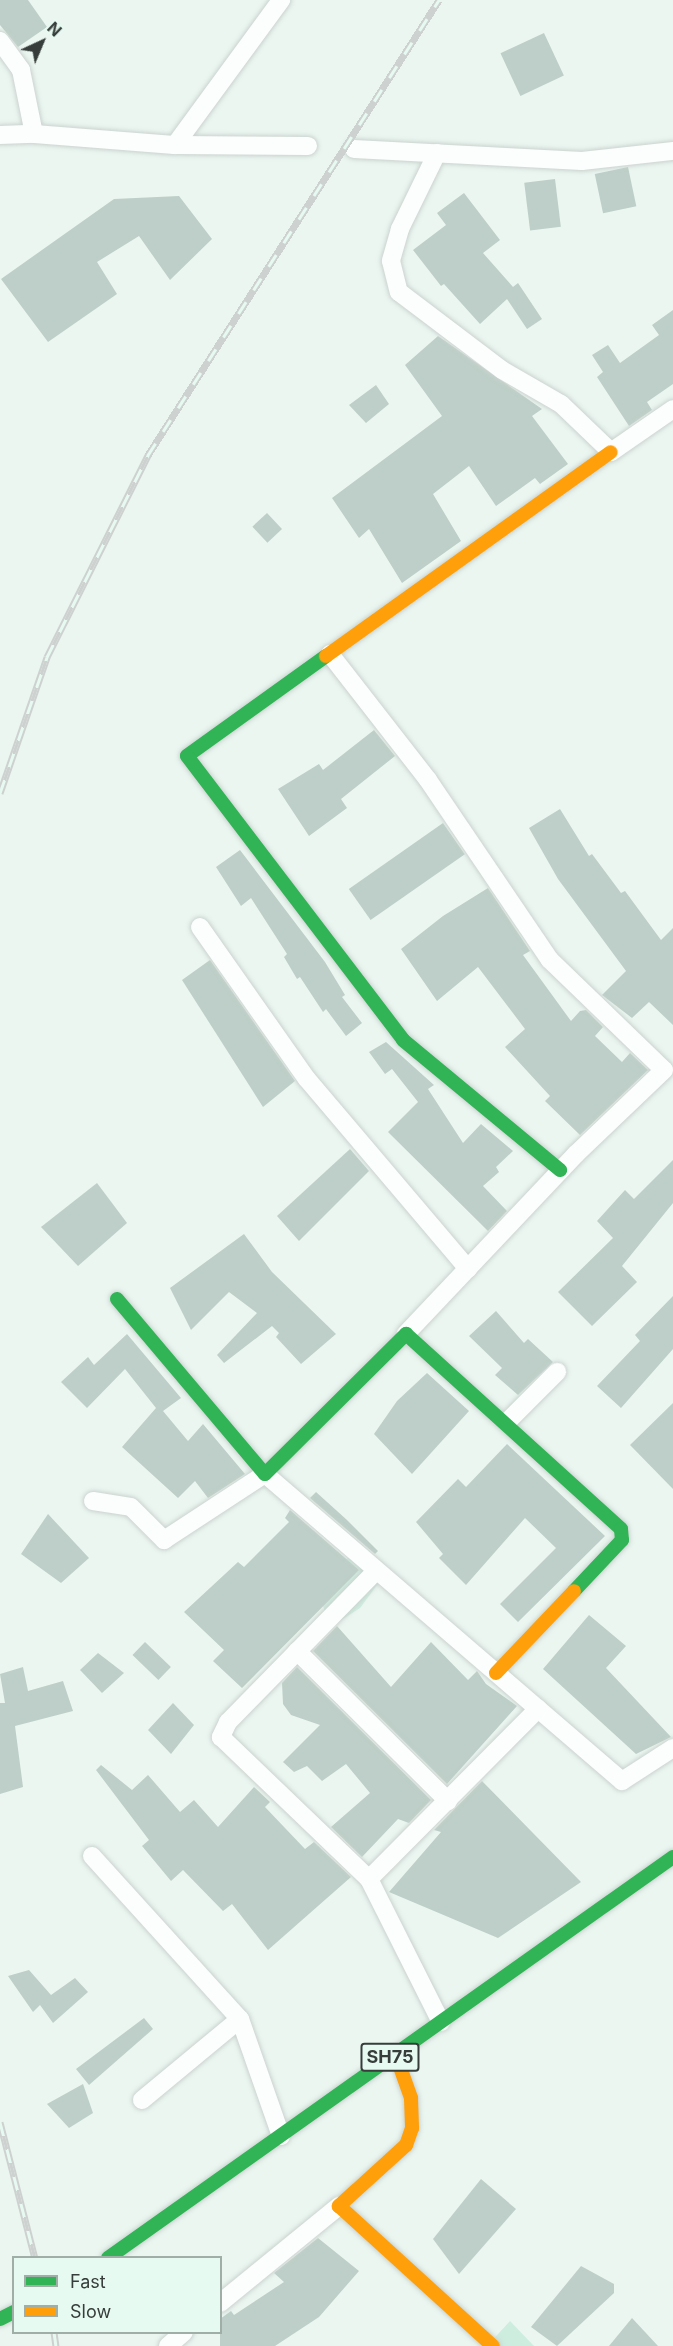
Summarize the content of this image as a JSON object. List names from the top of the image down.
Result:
{
  "streets": {
    "street": ["SH75"]
  },
  "legend": ["Fast", "Slow"],
  "north": "top right"
}
